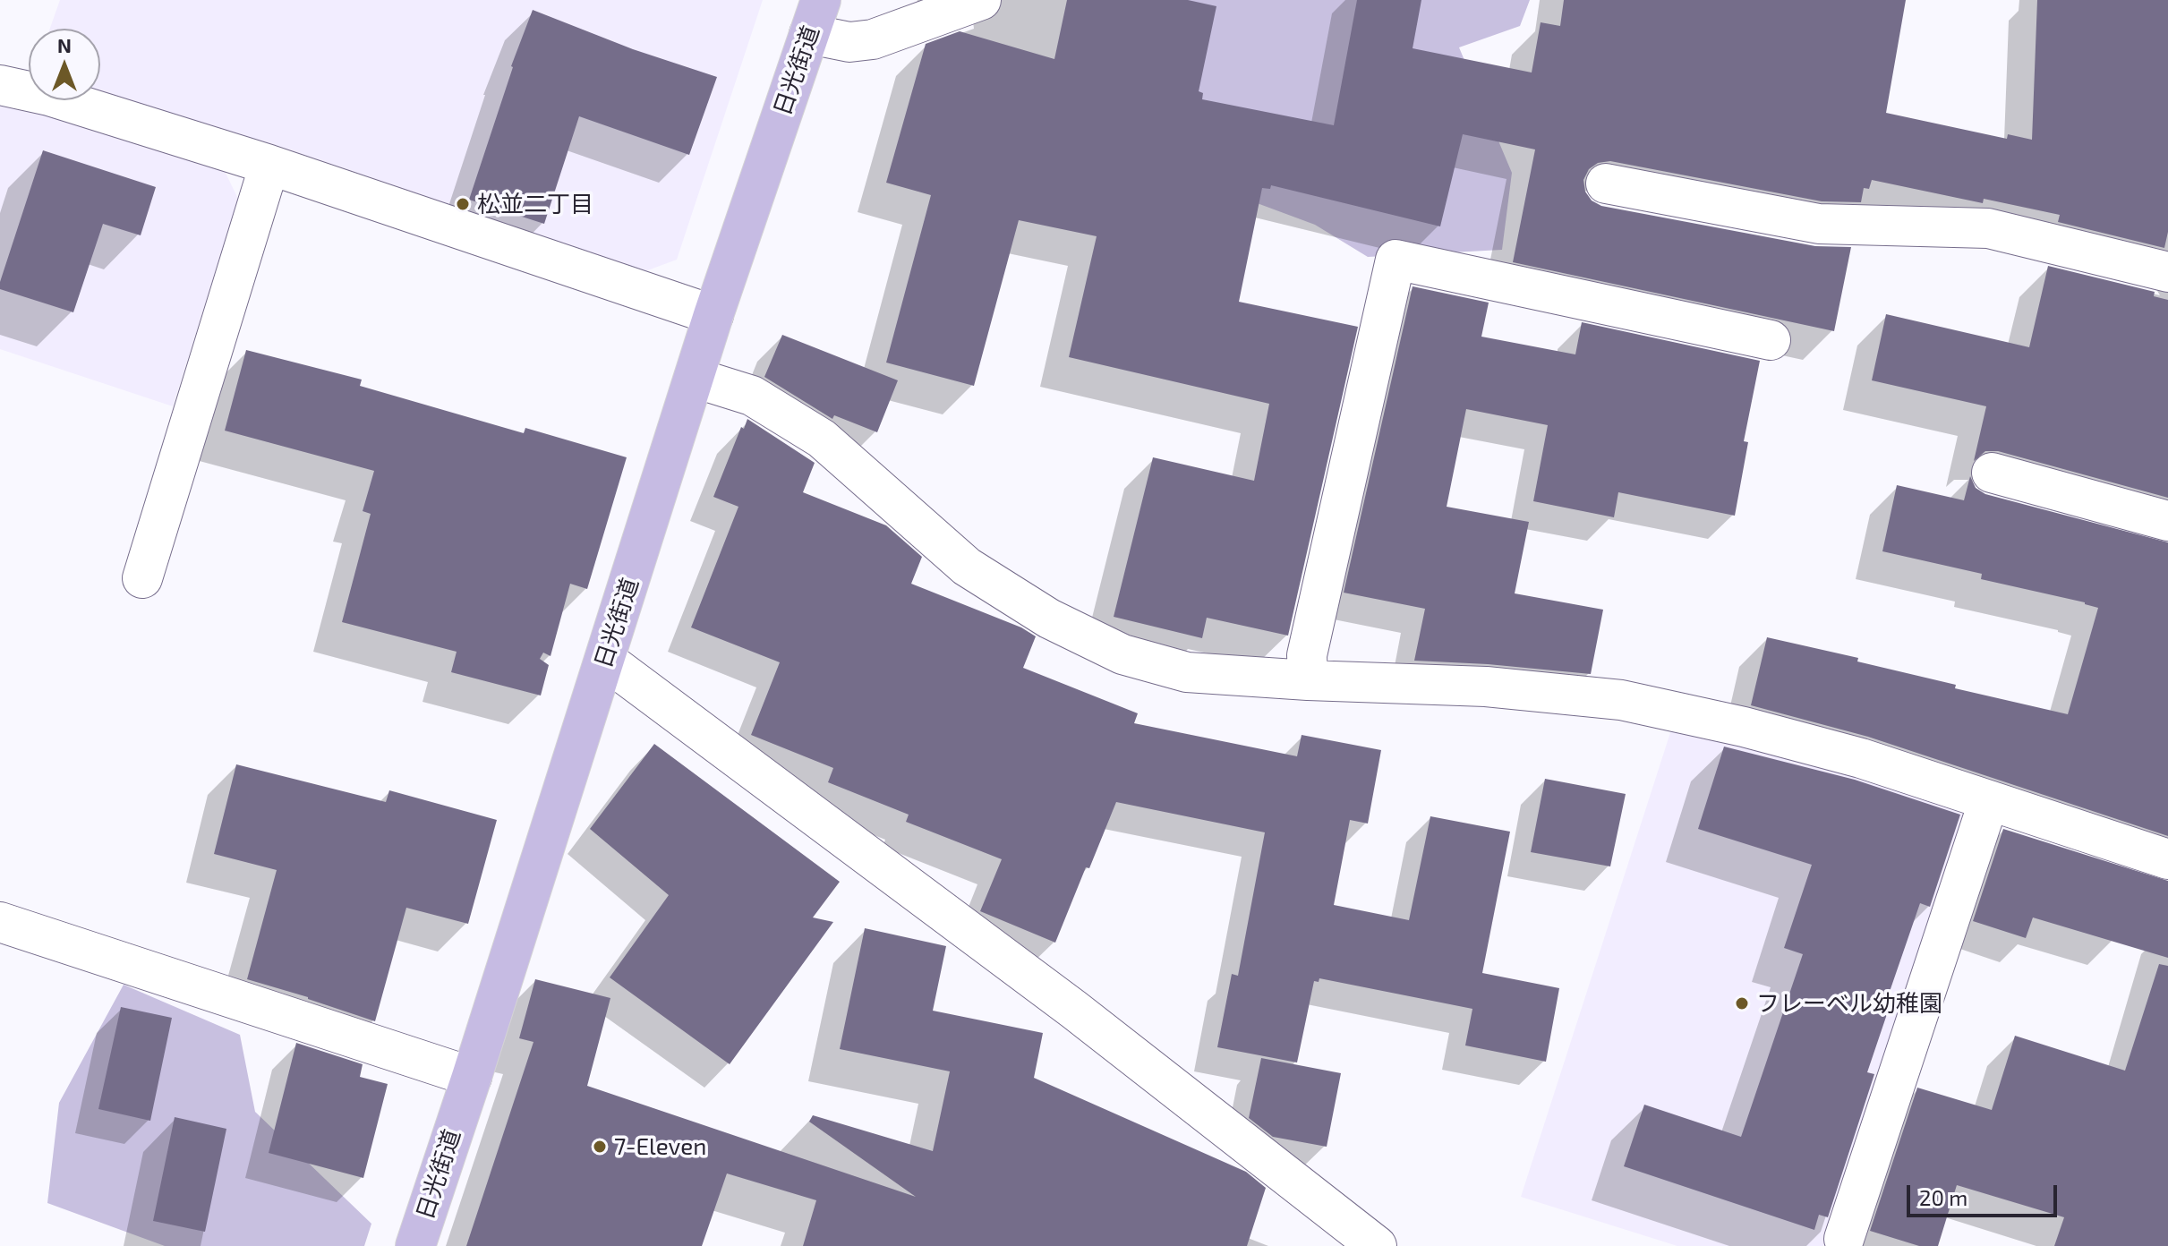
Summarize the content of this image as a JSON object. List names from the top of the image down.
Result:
{
  "streets": {
    "main road": ["日光街道"]
  },
  "places": ["松並二丁目", "フレーベル幼稚園", "7-Eleven"],
  "scale_bar": "20 m",
  "north": "top"
}
